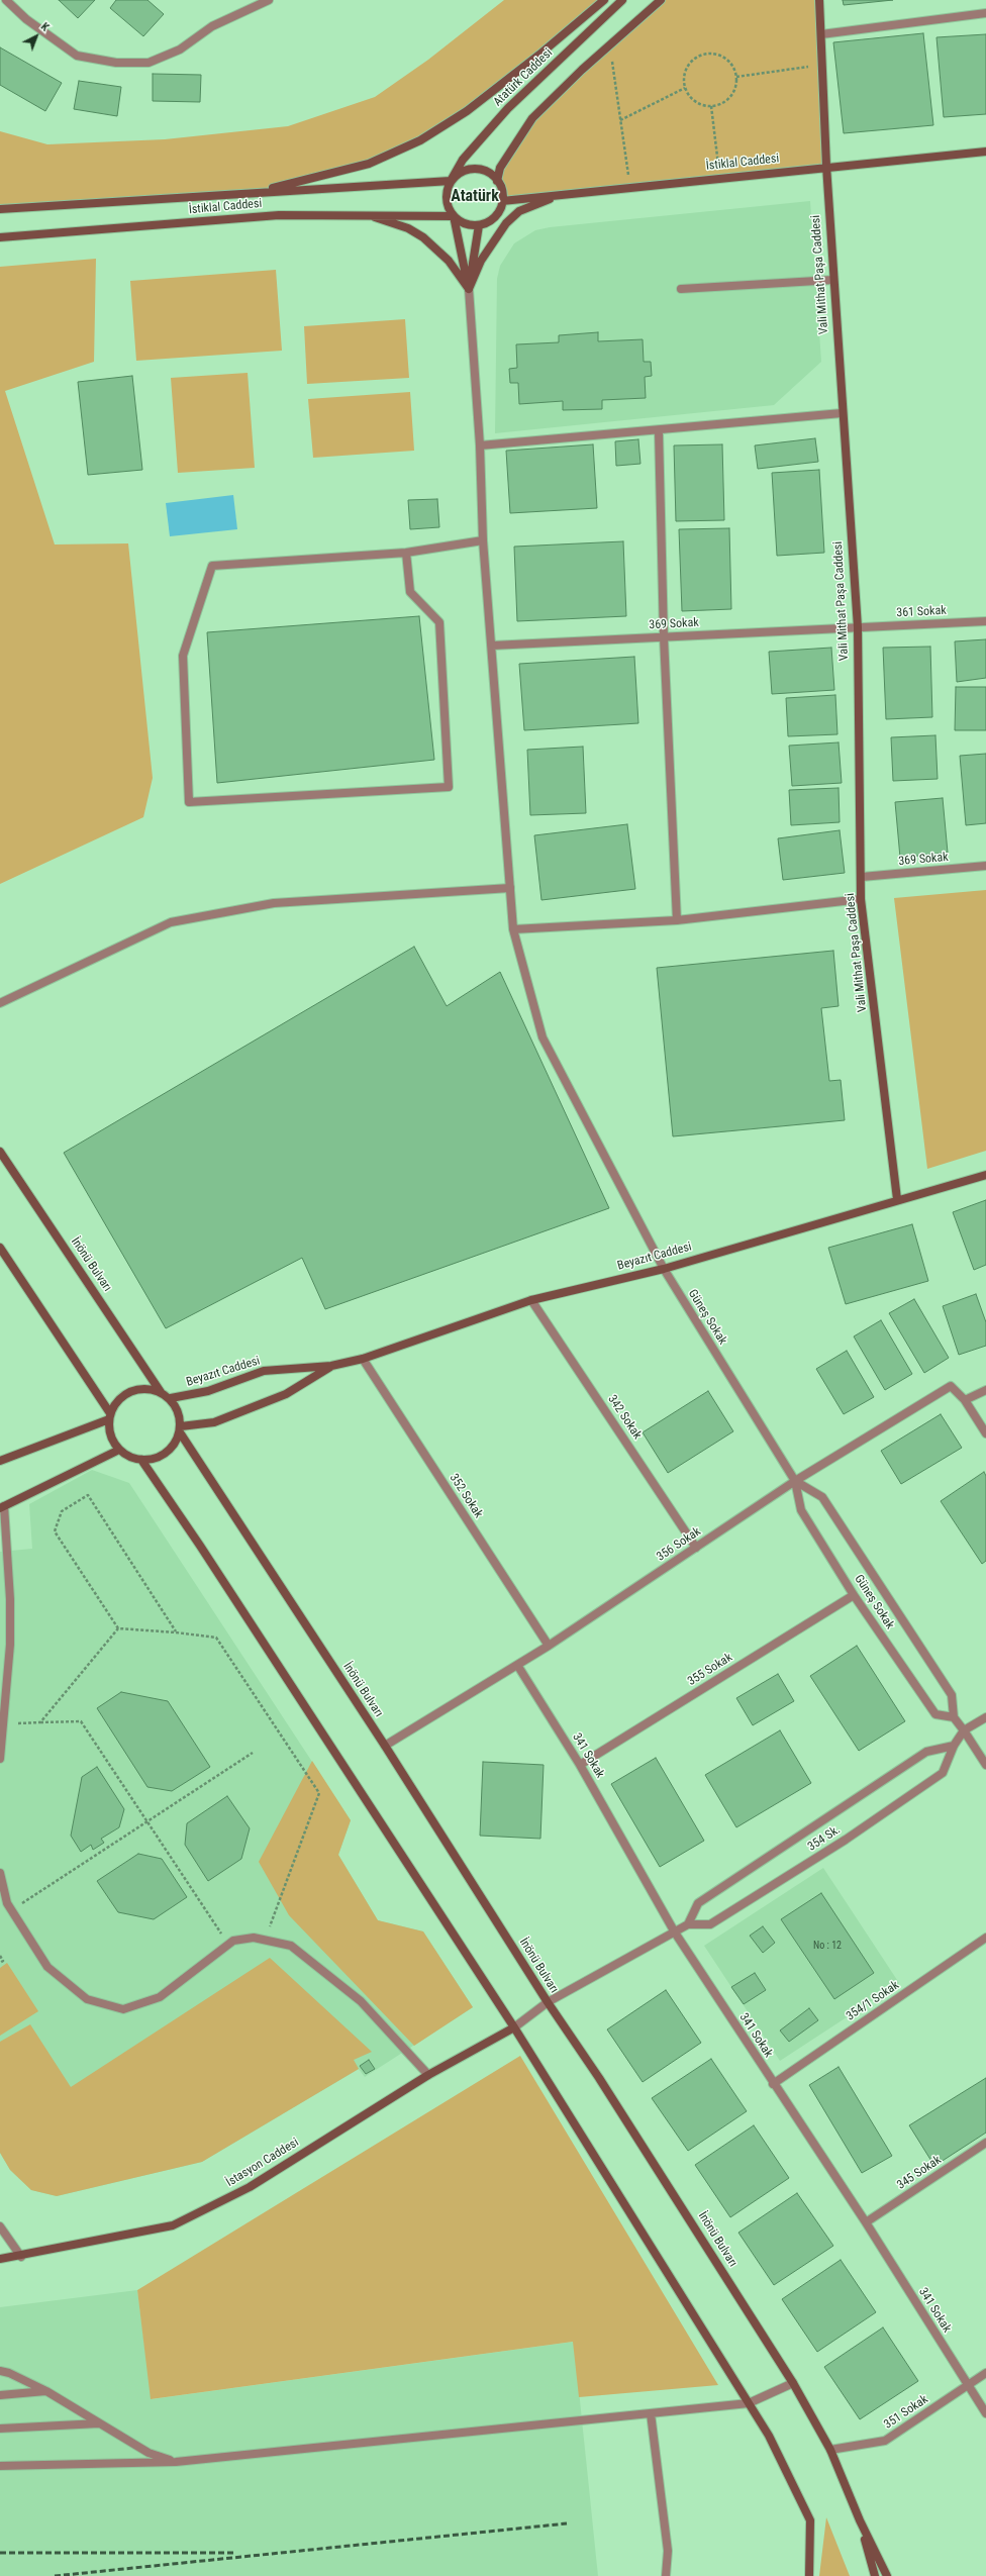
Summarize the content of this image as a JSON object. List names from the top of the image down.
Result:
{
  "streets": {
    "street": [
      "Atatürk Caddesi",
      "İstiklal Caddesi",
      "Vali Mithat Paşa Caddesi",
      "361 Sokak",
      "369 Sokak",
      "Beyazıt Caddesi",
      "İnönü Bulvarı",
      "Güneş Sokak",
      "342 Sokak",
      "352 Sokak",
      "356 Sokak",
      "355 Sokak",
      "341 Sokak",
      "354 Sk.",
      "354/1 Sokak",
      "İstasyon Caddesi",
      "345 Sokak",
      "351 Sokak"
    ]
  },
  "crossings": [
    ["Atatürk Caddesi", "İstiklal Caddesi"],
    ["İstiklal Caddesi", "Vali Mithat Paşa Caddesi"],
    ["Vali Mithat Paşa Caddesi", "361 Sokak"],
    ["Vali Mithat Paşa Caddesi", "369 Sokak"],
    ["Vali Mithat Paşa Caddesi", "Beyazıt Caddesi"],
    ["361 Sokak", "369 Sokak"],
    ["369 Sokak", "Güneş Sokak"],
    ["Beyazıt Caddesi", "İnönü Bulvarı"],
    ["Beyazıt Caddesi", "Güneş Sokak"],
    ["Beyazıt Caddesi", "342 Sokak"],
    ["Beyazıt Caddesi", "352 Sokak"],
    ["İnönü Bulvarı", "356 Sokak"],
    ["İnönü Bulvarı", "351 Sokak"],
    ["Güneş Sokak", "356 Sokak"],
    ["Güneş Sokak", "355 Sokak"],
    ["342 Sokak", "356 Sokak"],
    ["352 Sokak", "356 Sokak"],
    ["356 Sokak", "341 Sokak"],
    ["355 Sokak", "341 Sokak"],
    ["341 Sokak", "354/1 Sokak"],
    ["341 Sokak", "345 Sokak"],
    ["341 Sokak", "351 Sokak"]
  ],
  "districts": ["Atatürk"],
  "house_numbers": ["No : 12"],
  "north": "top right"
}
